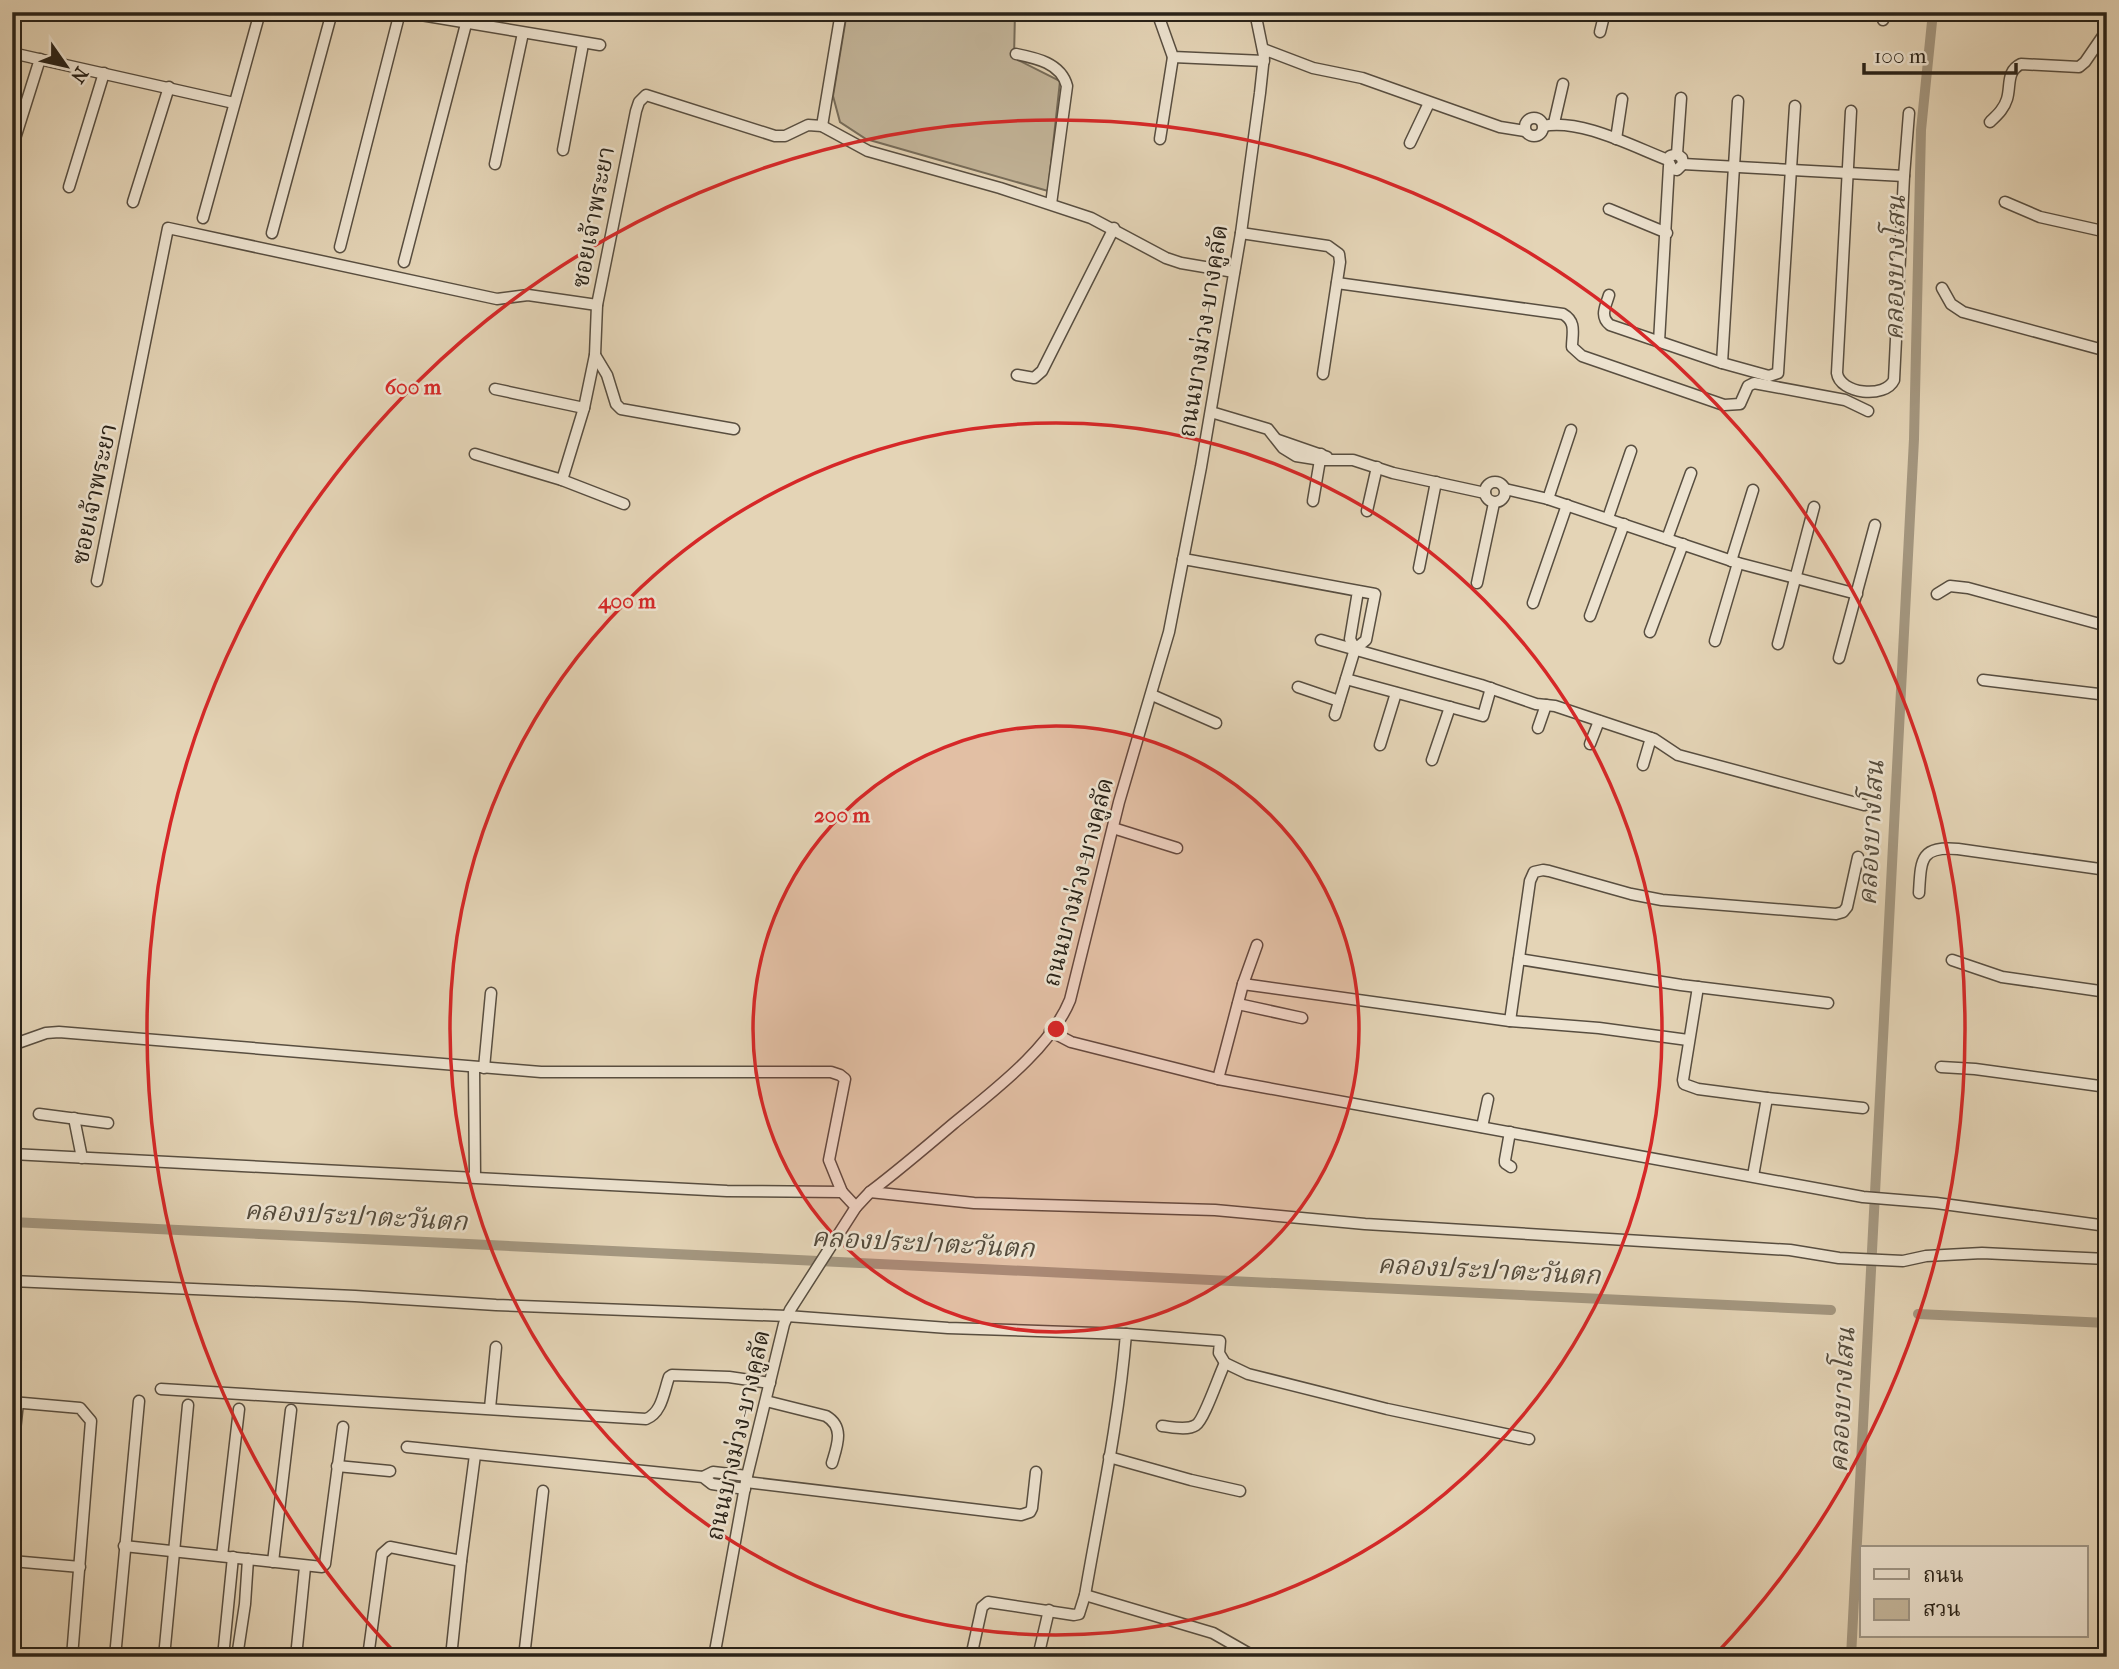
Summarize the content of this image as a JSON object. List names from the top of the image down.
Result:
{
  "streets": {
    "street": ["ซอยเจ้าพระยา", "ถนนบางม่วง-บางคูลัด"]
  },
  "water": ["คลองบางโสน", "คลองประปาตะวันตก"],
  "legend": ["ถนน", "สวน"],
  "scale_bar": "100 m",
  "north": "bottom right",
  "rings": ["600 m", "400 m", "200 m"]
}
